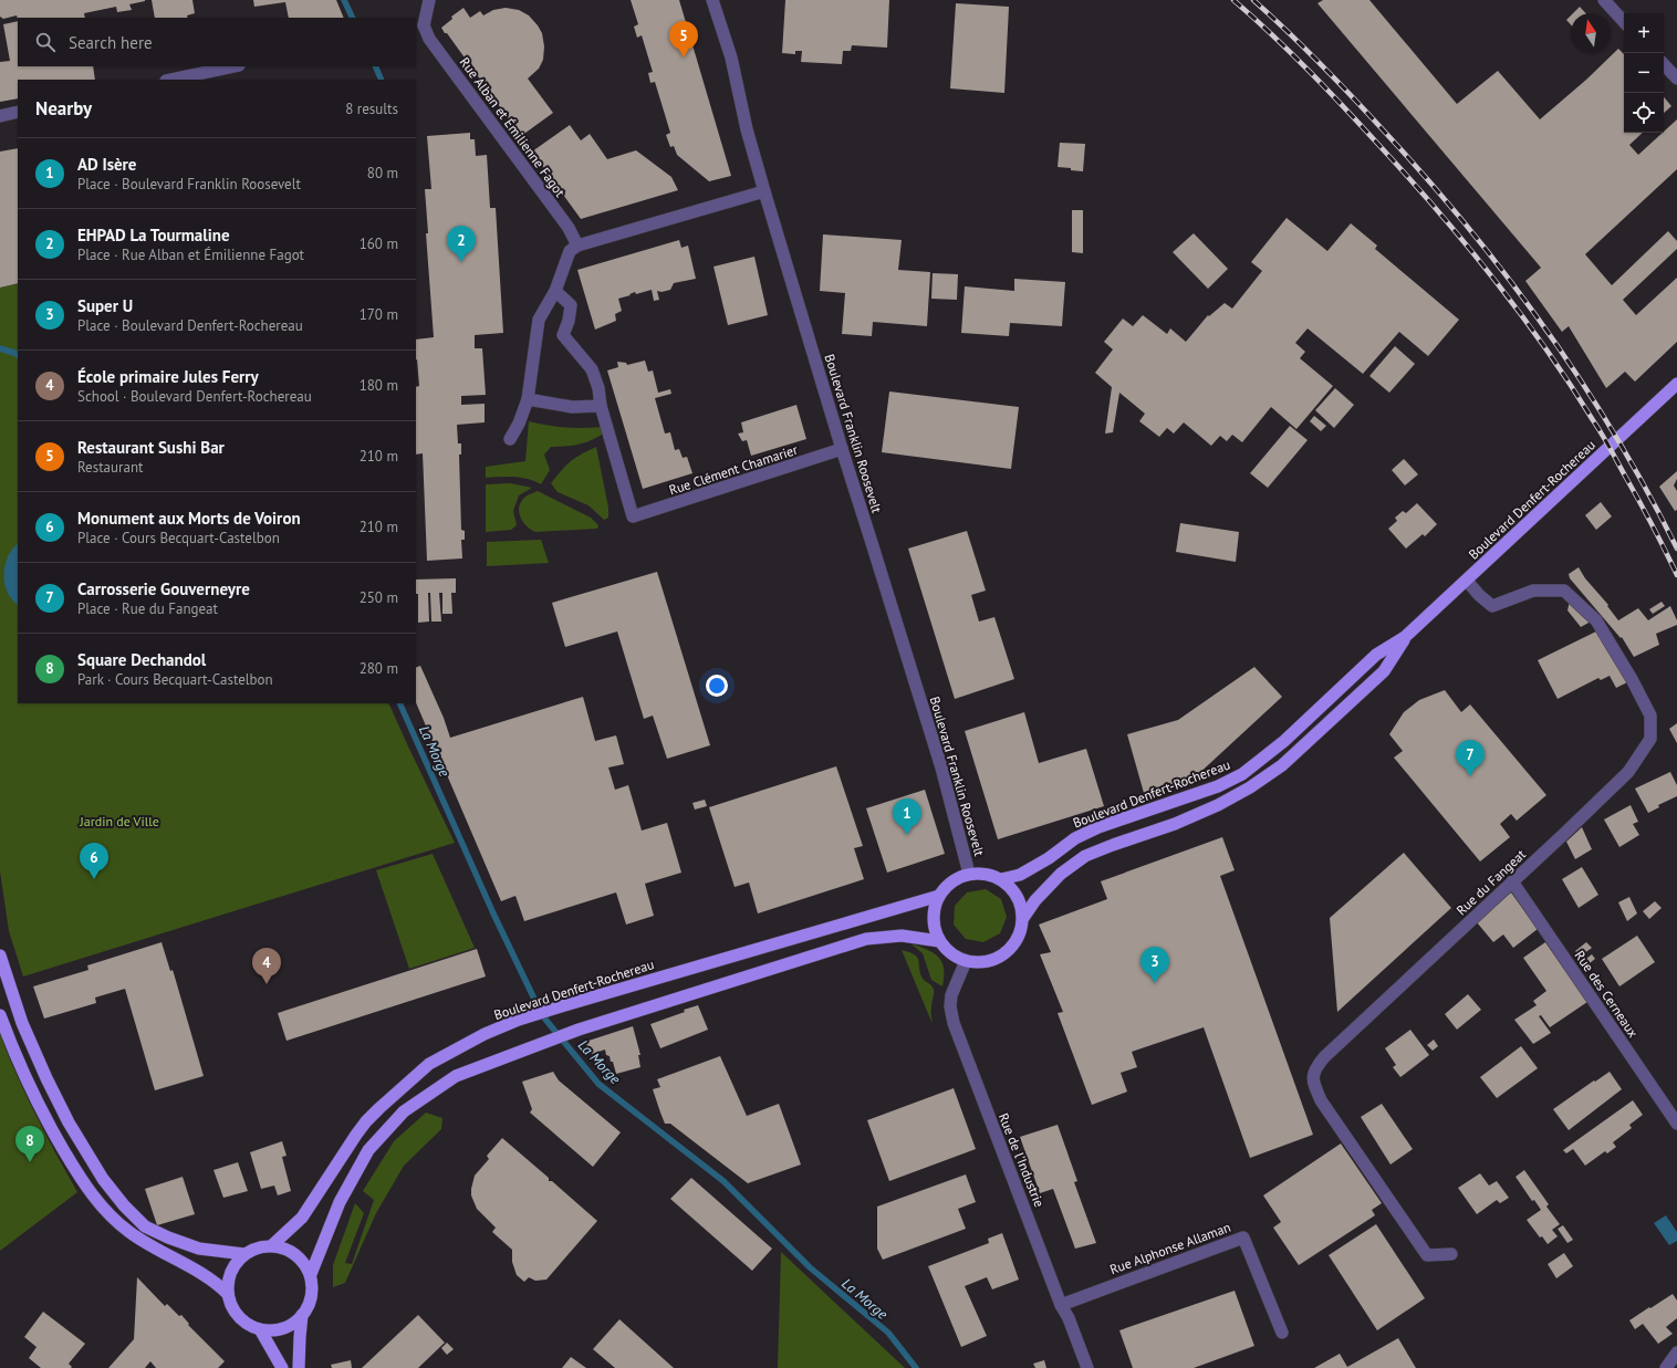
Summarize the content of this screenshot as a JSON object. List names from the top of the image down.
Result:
{
  "streets": {
    "main road": ["Boulevard Denfert-Rochereau"],
    "street": [
      "Rue Alban et Émilienne Fagot",
      "Boulevard Franklin Roosevelt",
      "Rue Clément Chamarier",
      "Rue du Fangeat",
      "Rue des Cerneaux",
      "Rue de l'Industrie",
      "Rue Alphonse Allaman"
    ]
  },
  "crossings": [
    ["Boulevard Franklin Roosevelt", "Rue Clément Chamarier"],
    ["Boulevard Franklin Roosevelt", "Boulevard Denfert-Rochereau"],
    ["Boulevard Franklin Roosevelt", "Rue de l'Industrie"],
    ["Boulevard Denfert-Rochereau", "Rue du Fangeat"],
    ["Boulevard Denfert-Rochereau", "Rue de l'Industrie"],
    ["Rue du Fangeat", "Rue des Cerneaux"],
    ["Rue de l'Industrie", "Rue Alphonse Allaman"]
  ],
  "water": ["La Morge"],
  "parks": ["Jardin de Ville"],
  "north": "top",
  "page": {
    "map_buttons": ["+", "−"],
    "search": "Search here",
    "pins": [
      "5",
      "2",
      "7",
      "1",
      "6",
      "3",
      "4",
      "8"
    ],
    "heading": ["Nearby", "8 results"],
    "list": [
      {
        "mark": "1",
        "name": "AD Isère",
        "note": "Place · Boulevard Franklin Roosevelt",
        "value": "80 m"
      },
      {
        "mark": "2",
        "name": "EHPAD La Tourmaline",
        "note": "Place · Rue Alban et Émilienne Fagot",
        "value": "160 m"
      },
      {
        "mark": "3",
        "name": "Super U",
        "note": "Place · Boulevard Denfert-Rochereau",
        "value": "170 m"
      },
      {
        "mark": "4",
        "name": "École primaire Jules Ferry",
        "note": "School · Boulevard Denfert-Rochereau",
        "value": "180 m"
      },
      {
        "mark": "5",
        "name": "Restaurant Sushi Bar",
        "note": "Restaurant",
        "value": "210 m"
      },
      {
        "mark": "6",
        "name": "Monument aux Morts de Voiron",
        "note": "Place · Cours Becquart-Castelbon",
        "value": "210 m"
      },
      {
        "mark": "7",
        "name": "Carrosserie Gouverneyre",
        "note": "Place · Rue du Fangeat",
        "value": "250 m"
      },
      {
        "mark": "8",
        "name": "Square Dechandol",
        "note": "Park · Cours Becquart-Castelbon",
        "value": "280 m"
      }
    ]
  }
}
